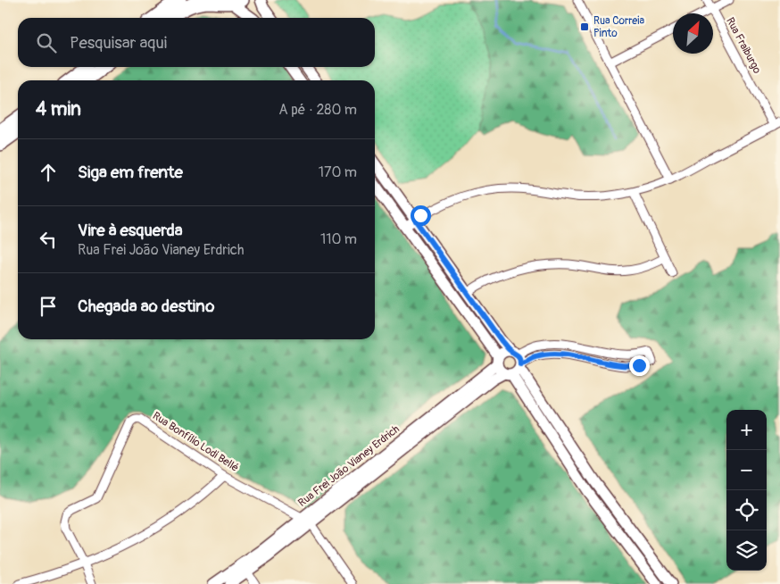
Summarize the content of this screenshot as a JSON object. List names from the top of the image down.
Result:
{
  "streets": {
    "street": ["Rua Fraiburgo", "Rua Bonfílio Lodi Bellé", "Rua Frei João Vianey Erdrich"]
  },
  "crossings": [
    ["Rua Bonfílio Lodi Bellé", "Rua Frei João Vianey Erdrich"]
  ],
  "places": {
    "transit": ["Rua Correia Pinto"]
  },
  "north": "top right",
  "page": {
    "search": "Pesquisar aqui",
    "heading": ["4 min", "A pé · 280 m"],
    "list": [
      ["Siga em frente", "170 m"],
      ["Vire à esquerda", "Rua Frei João Vianey Erdrich", "110 m"],
      "Chegada ao destino"
    ],
    "map_buttons": ["+", "−"]
  }
}
